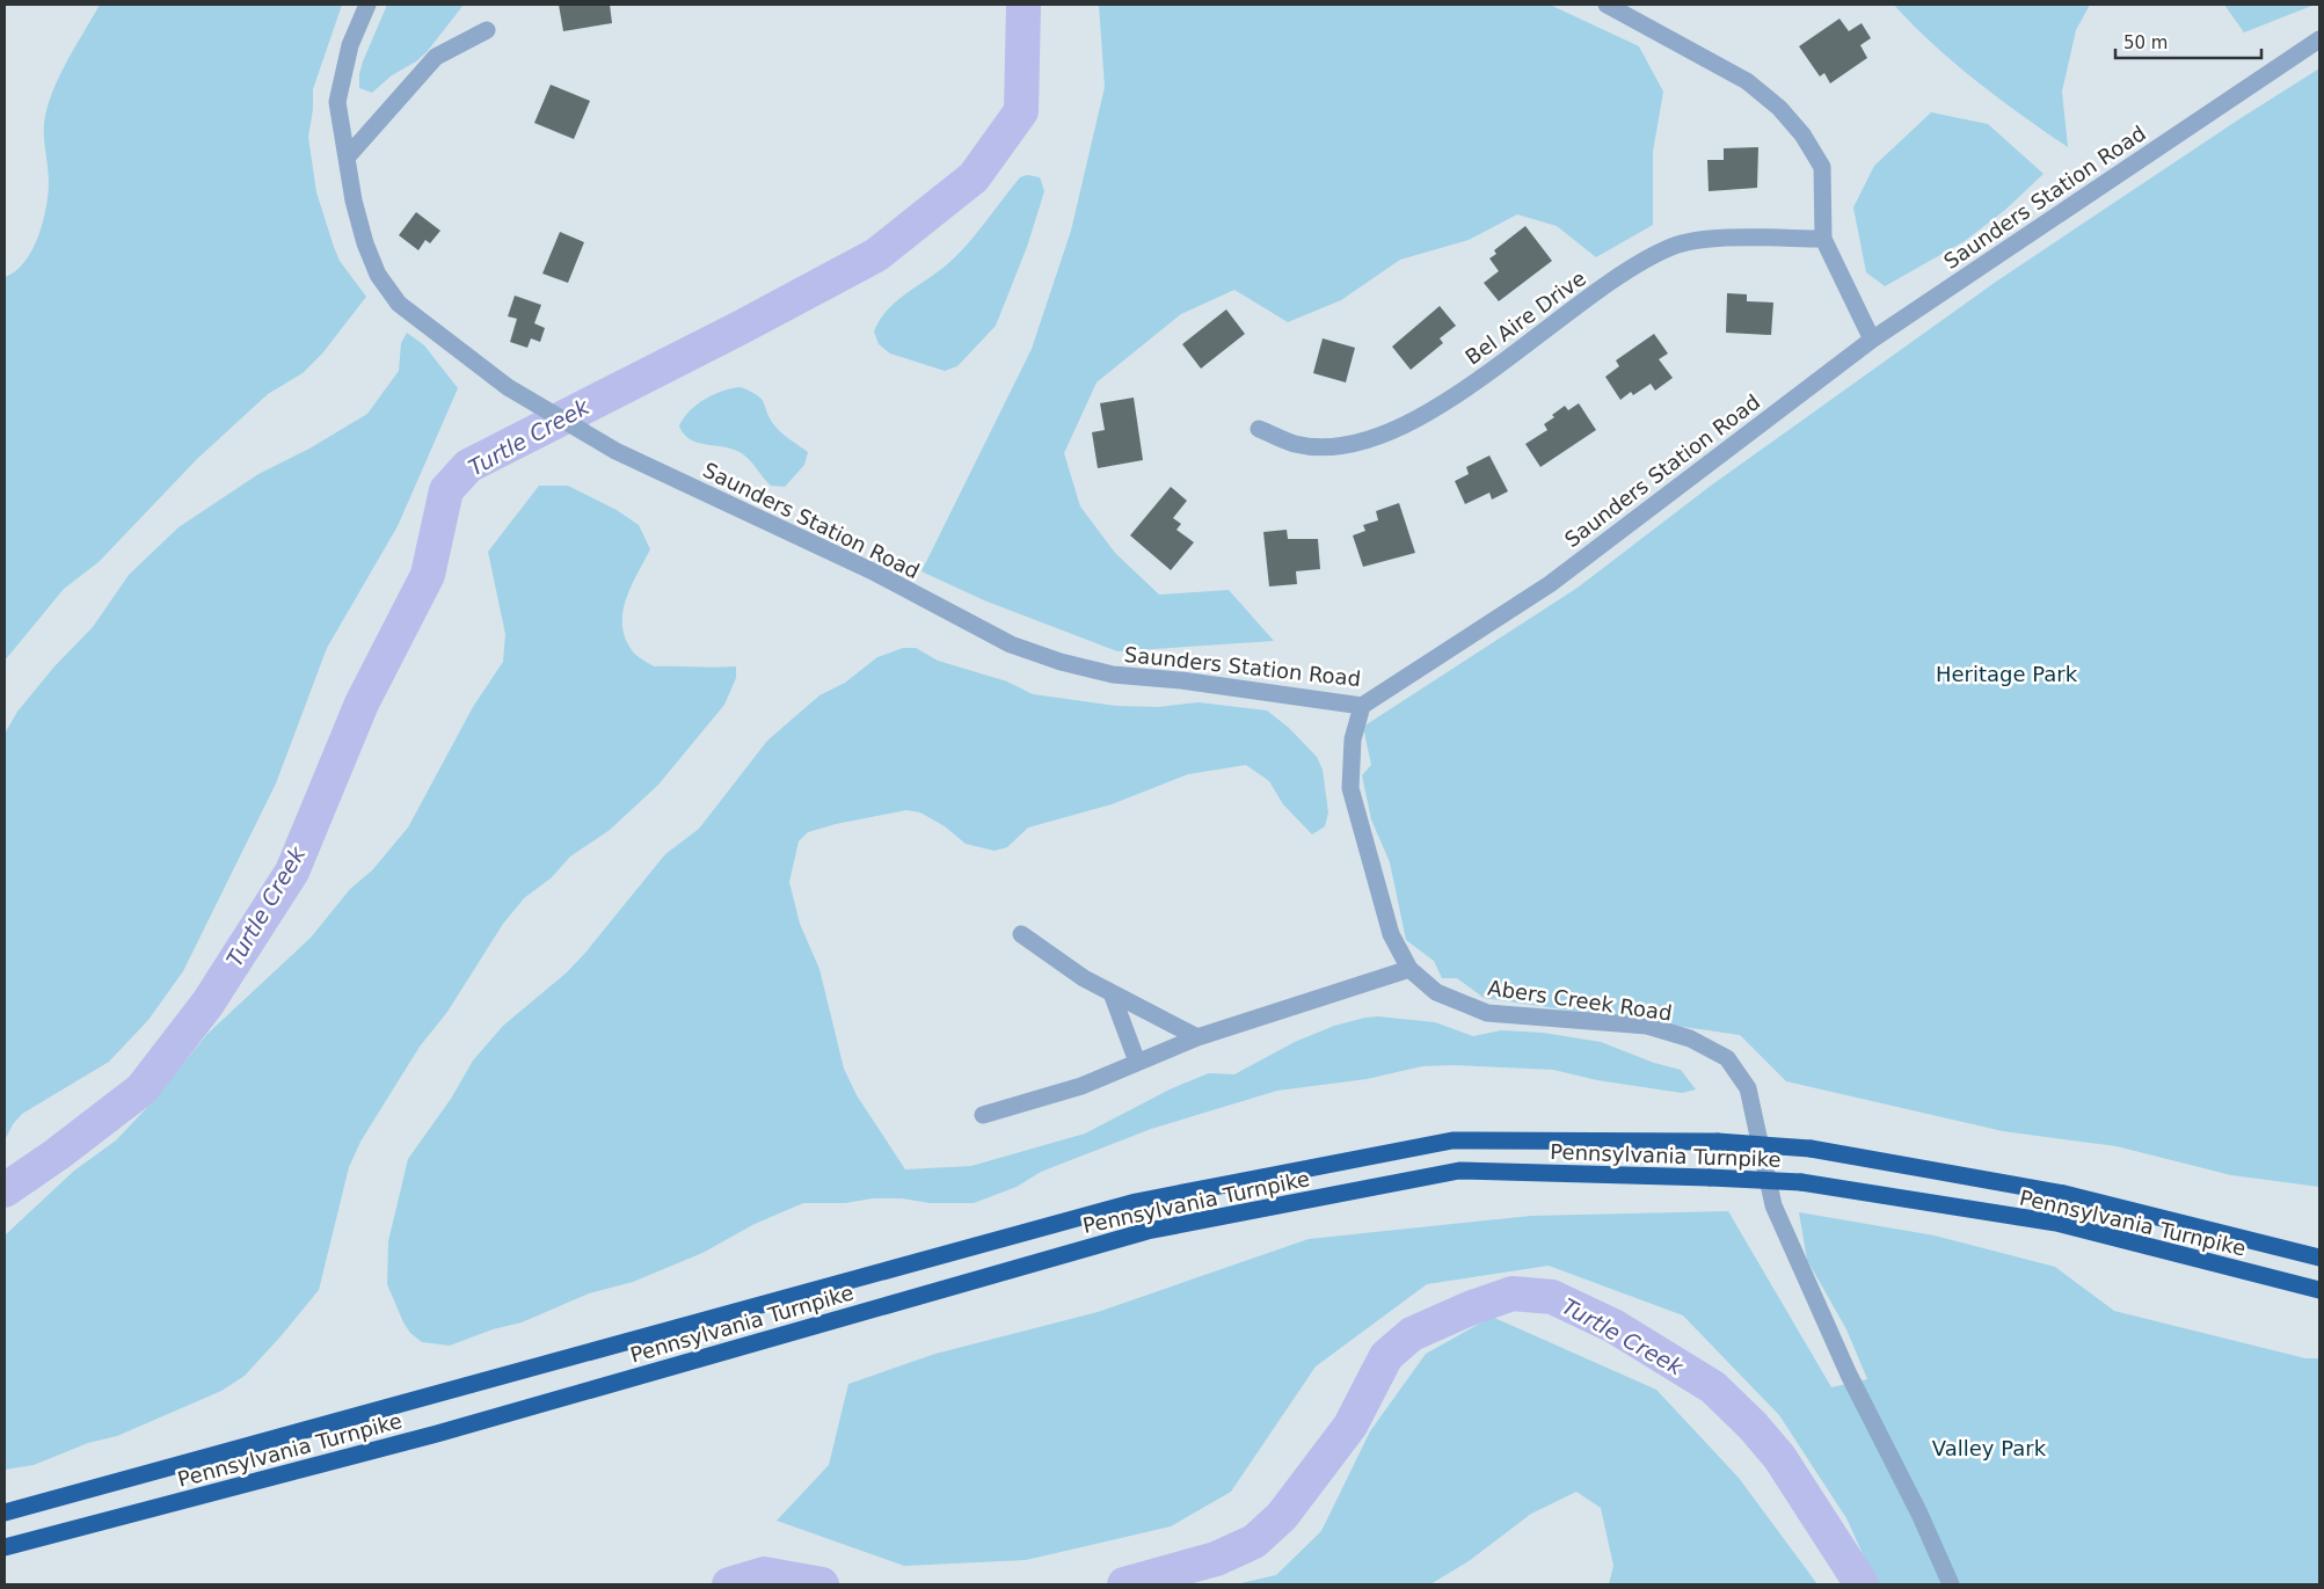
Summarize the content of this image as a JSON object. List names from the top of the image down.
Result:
{
  "streets": {
    "highway": ["Pennsylvania Turnpike"],
    "street": ["Saunders Station Road", "Bel Aire Drive", "Abers Creek Road"]
  },
  "crossings": [
    ["Saunders Station Road", "Abers Creek Road"]
  ],
  "water": ["Turtle Creek"],
  "parks": ["Heritage Park", "Valley Park"],
  "scale_bar": "50 m"
}
